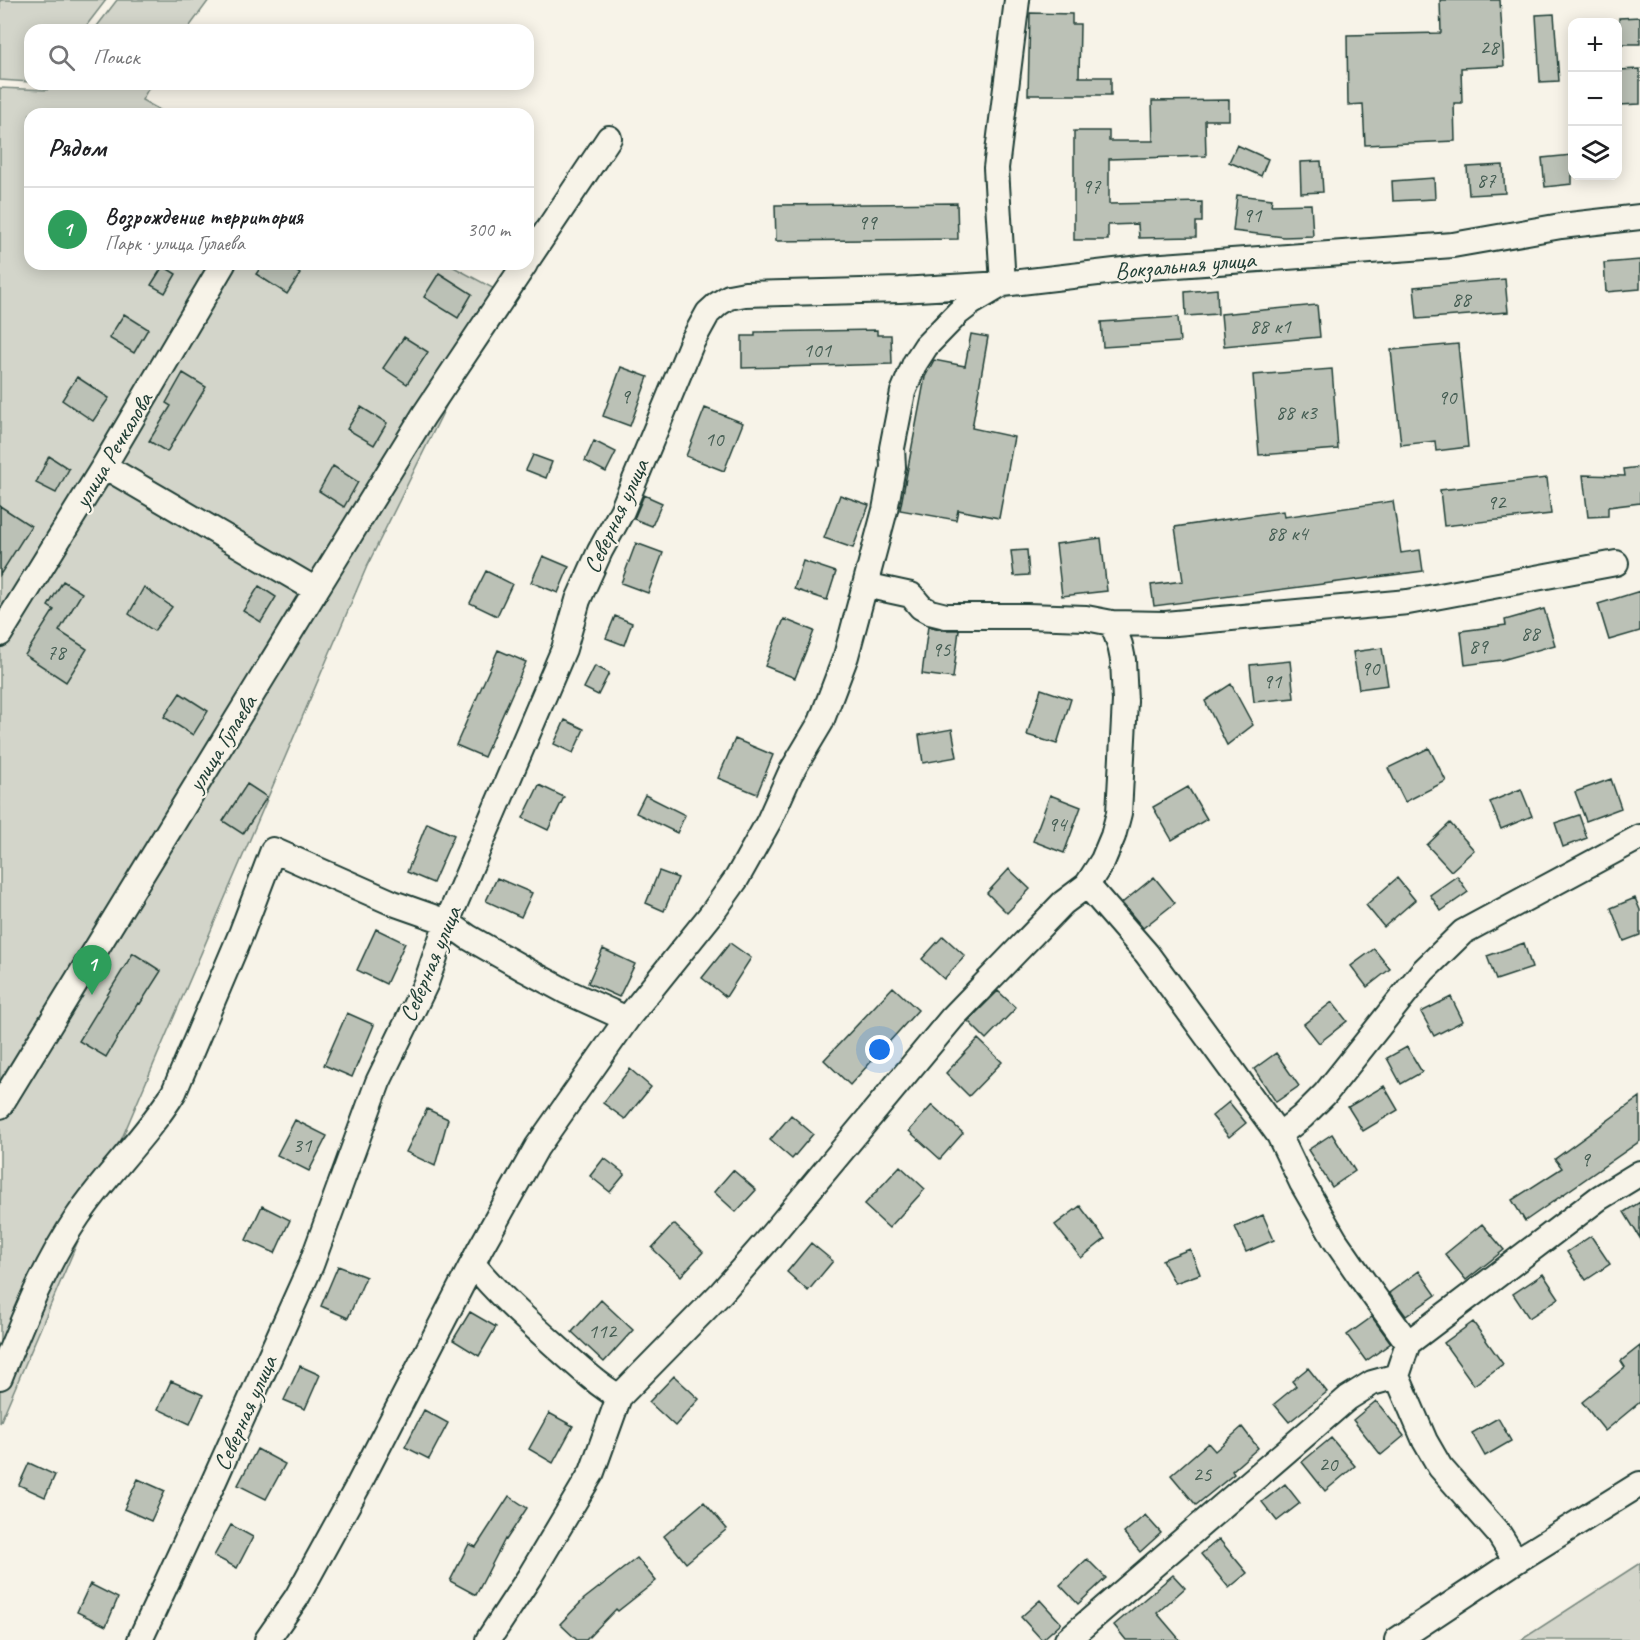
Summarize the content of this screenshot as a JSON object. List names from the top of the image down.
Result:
{
  "streets": {
    "street": [
      "Вокзальная улица",
      "улица Речкалова",
      "Северная улица",
      "улица Гулаева"
    ]
  },
  "crossings": [
    ["Вокзальная улица", "Северная улица"]
  ],
  "house_numbers": [
    "28",
    "87",
    "97",
    "91",
    "99",
    "88",
    "88 к1",
    "101",
    "9",
    "90",
    "88 к3",
    "10",
    "92",
    "88 к4",
    "88",
    "89",
    "95",
    "78",
    "90",
    "91",
    "94",
    "31",
    "9",
    "112",
    "20",
    "25"
  ],
  "page": {
    "map_buttons": ["+", "−"],
    "search": "Поиск",
    "heading": "Рядом",
    "list": [
      {
        "mark": "1",
        "name": "Возрождение территория",
        "note": "Парк · улица Гулаева",
        "value": "300 m"
      }
    ],
    "pins": "1"
  }
}
